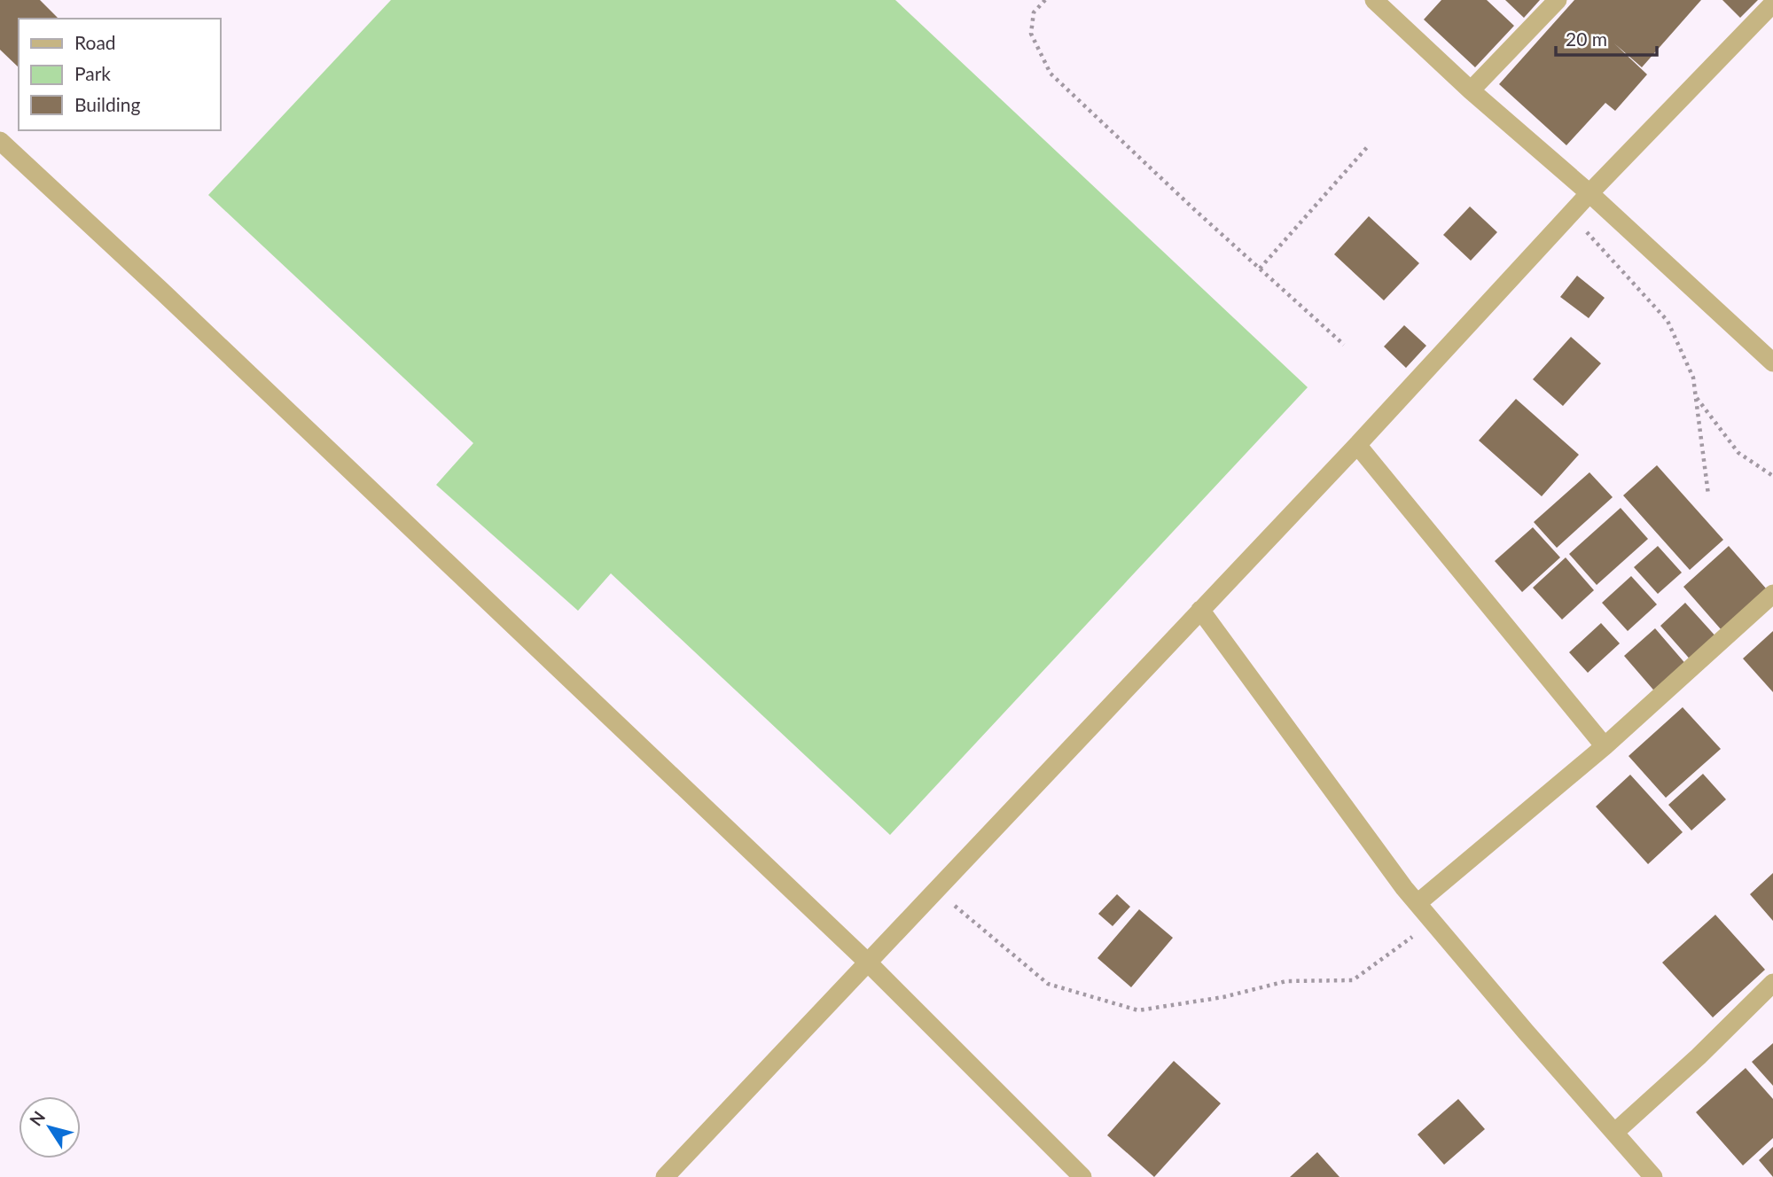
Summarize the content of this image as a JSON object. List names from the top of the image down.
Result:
{
  "legend": ["Road", "Park", "Building"],
  "scale_bar": "20 m",
  "north": "top left"
}
